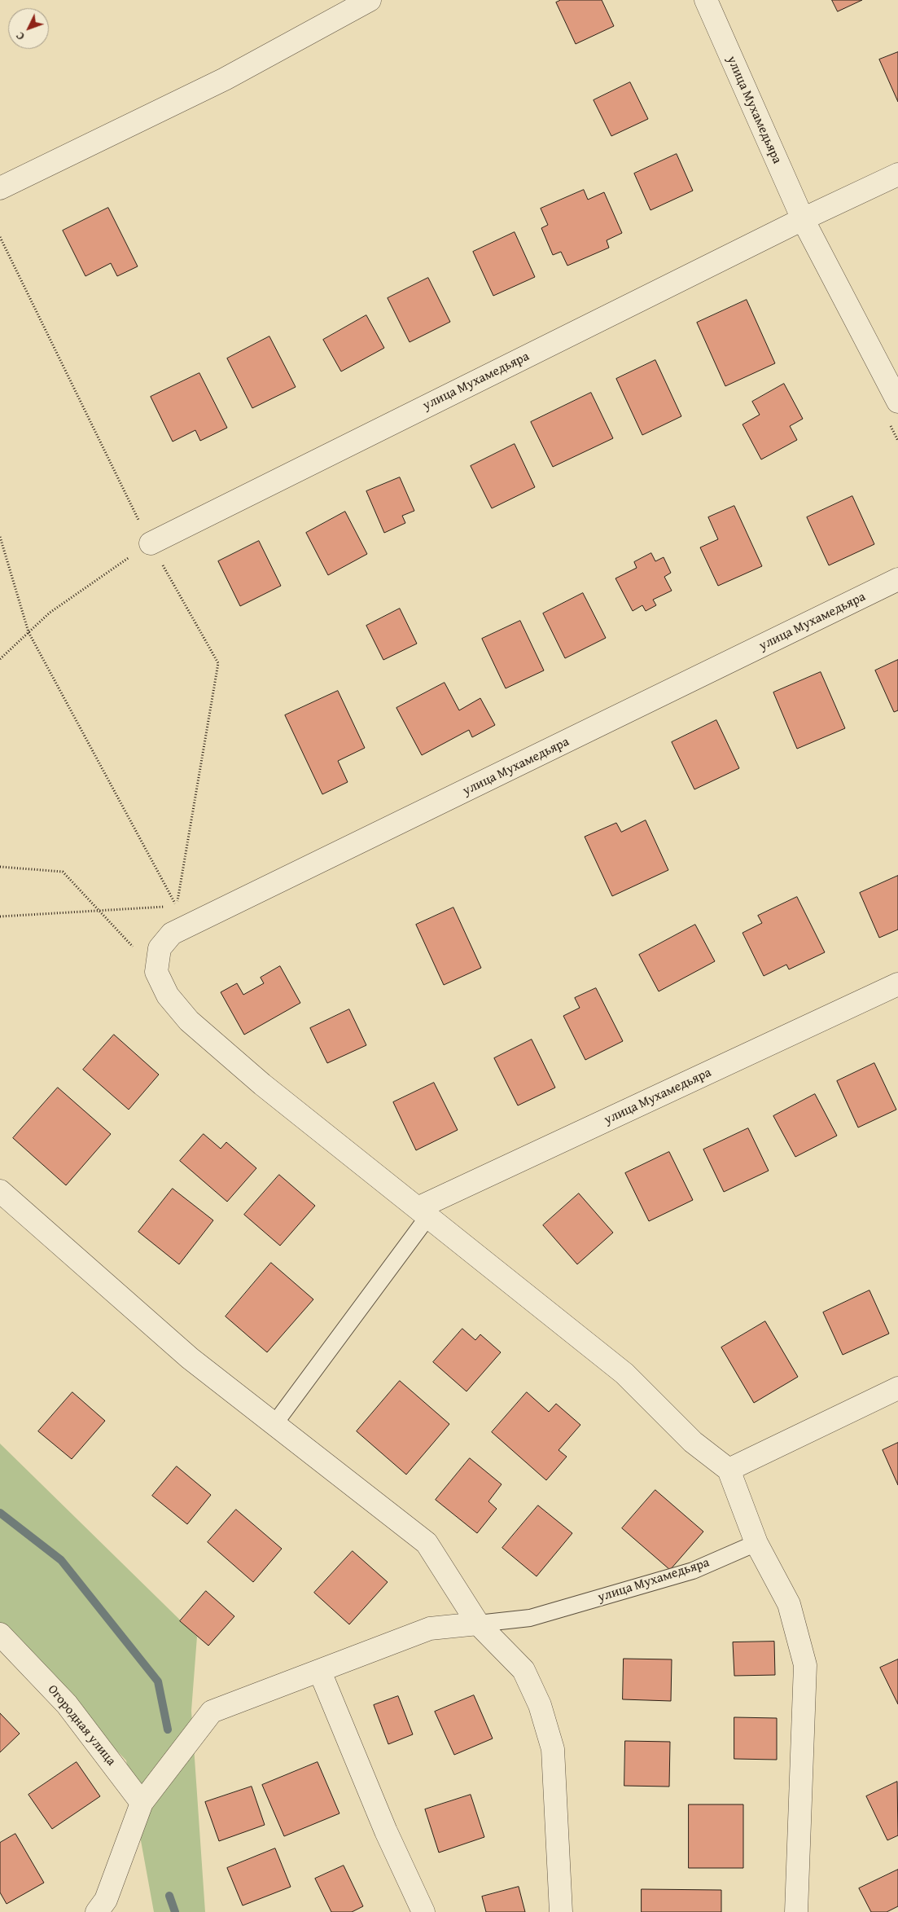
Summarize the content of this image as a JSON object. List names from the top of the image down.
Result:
{
  "streets": {
    "street": ["улица Мухамедьяра", "Огородная улица"]
  },
  "crossings": [
    ["улица Мухамедьяра", "Огородная улица"]
  ],
  "north": "bottom left"
}
